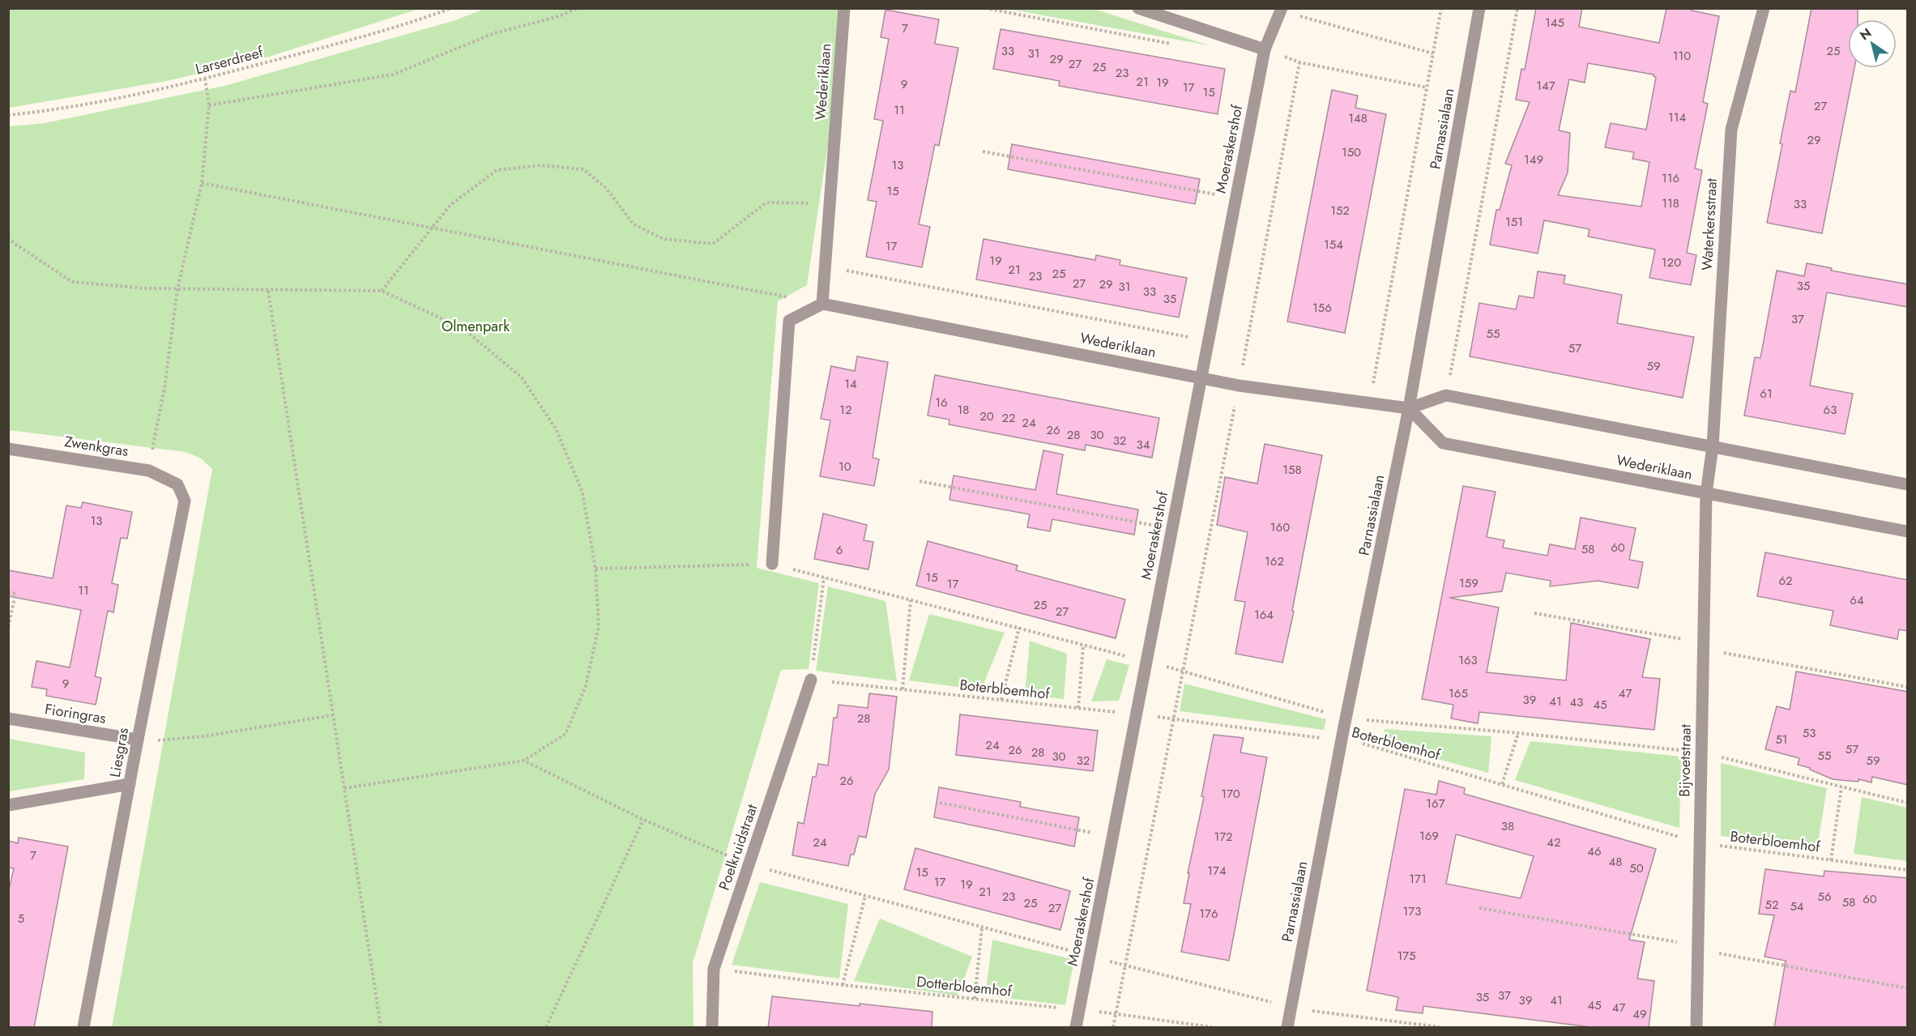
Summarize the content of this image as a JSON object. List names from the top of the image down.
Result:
{
  "streets": {
    "street": [
      "Wederiklaan",
      "Parnassialaan",
      "Moeraskershof",
      "Waterkersstraat",
      "Zwenkgras",
      "Fioringras",
      "Liesgras",
      "Bijvoetstraat",
      "Poelkruidstraat"
    ],
    "path": ["Larserdreef", "Boterbloemhof", "Dotterbloemhof"]
  },
  "crossings": [
    ["Wederiklaan", "Parnassialaan"],
    ["Wederiklaan", "Moeraskershof"],
    ["Wederiklaan", "Waterkersstraat"],
    ["Wederiklaan", "Bijvoetstraat"],
    ["Parnassialaan", "Boterbloemhof"],
    ["Moeraskershof", "Boterbloemhof"],
    ["Moeraskershof", "Dotterbloemhof"],
    ["Waterkersstraat", "Bijvoetstraat"],
    ["Zwenkgras", "Liesgras"],
    ["Boterbloemhof", "Bijvoetstraat"],
    ["Boterbloemhof", "Poelkruidstraat"],
    ["Fioringras", "Liesgras"],
    ["Poelkruidstraat", "Dotterbloemhof"]
  ],
  "parks": ["Olmenpark"],
  "house_numbers": [
    "145",
    "7",
    "33",
    "25",
    "31",
    "110",
    "29",
    "27",
    "25",
    "23",
    "21",
    "19",
    "9",
    "147",
    "17",
    "15",
    "27",
    "11",
    "114",
    "148",
    "29",
    "150",
    "149",
    "13",
    "116",
    "15",
    "118",
    "33",
    "152",
    "151",
    "154",
    "17",
    "19",
    "120",
    "21",
    "25",
    "23",
    "27",
    "29",
    "35",
    "31",
    "33",
    "35",
    "156",
    "37",
    "55",
    "57",
    "59",
    "14",
    "61",
    "16",
    "12",
    "18",
    "63",
    "20",
    "22",
    "24",
    "26",
    "28",
    "30",
    "32",
    "34",
    "10",
    "158",
    "13",
    "160",
    "60",
    "58",
    "6",
    "162",
    "15",
    "62",
    "159",
    "17",
    "11",
    "64",
    "25",
    "27",
    "164",
    "163",
    "9",
    "165",
    "47",
    "39",
    "41",
    "43",
    "45",
    "28",
    "53",
    "51",
    "24",
    "57",
    "26",
    "28",
    "55",
    "30",
    "32",
    "59",
    "26",
    "170",
    "167",
    "38",
    "169",
    "172",
    "24",
    "42",
    "46",
    "7",
    "48",
    "50",
    "174",
    "15",
    "171",
    "17",
    "19",
    "21",
    "23",
    "56",
    "60",
    "58",
    "25",
    "52",
    "54",
    "27",
    "173",
    "176",
    "5",
    "175",
    "37",
    "35",
    "39",
    "41",
    "45",
    "47",
    "49"
  ],
  "north": "top left"
}
